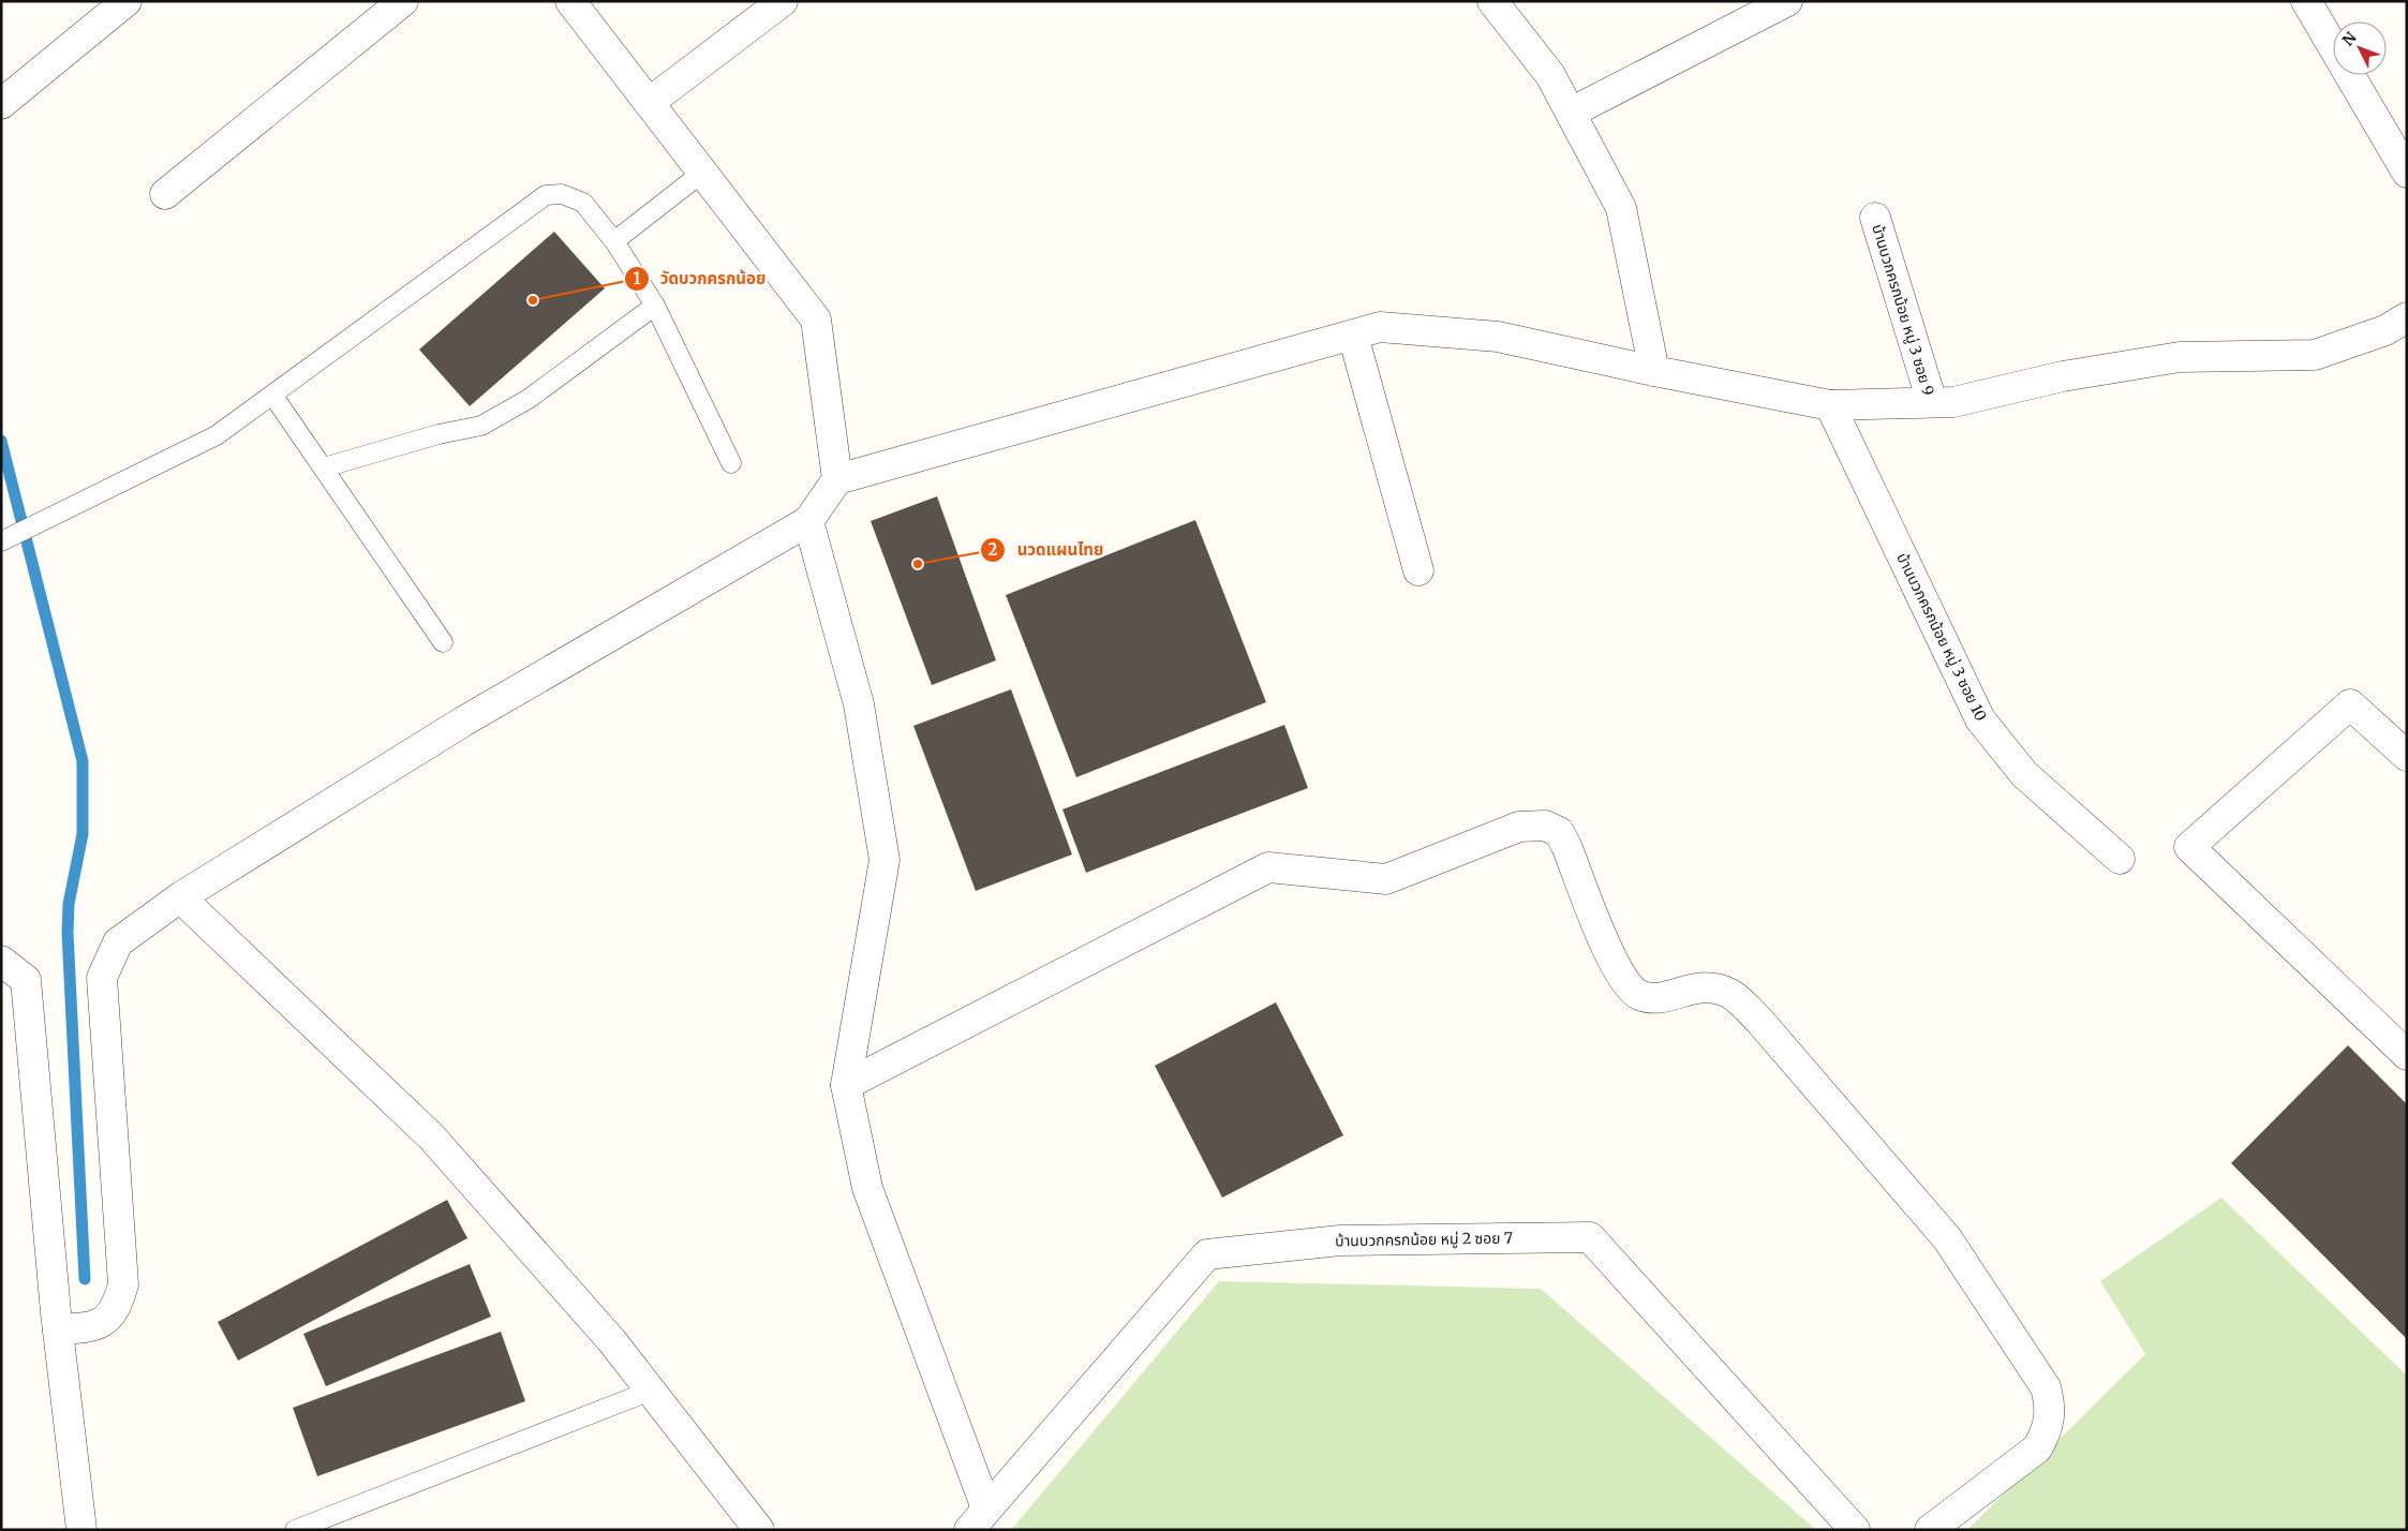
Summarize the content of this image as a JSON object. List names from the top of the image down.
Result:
{
  "streets": {
    "street": ["บ้านบวกครกน้อย หมู่ 3 ซอย 9", "บ้านบวกครกน้อย หมู่ 3 ซอย 10", "บ้านบวกครกน้อย หมู่ 2 ซอย 7"]
  },
  "places": ["วัดบวกครกน้อย", "นวดแผนไทย"],
  "north": "top left"
}
